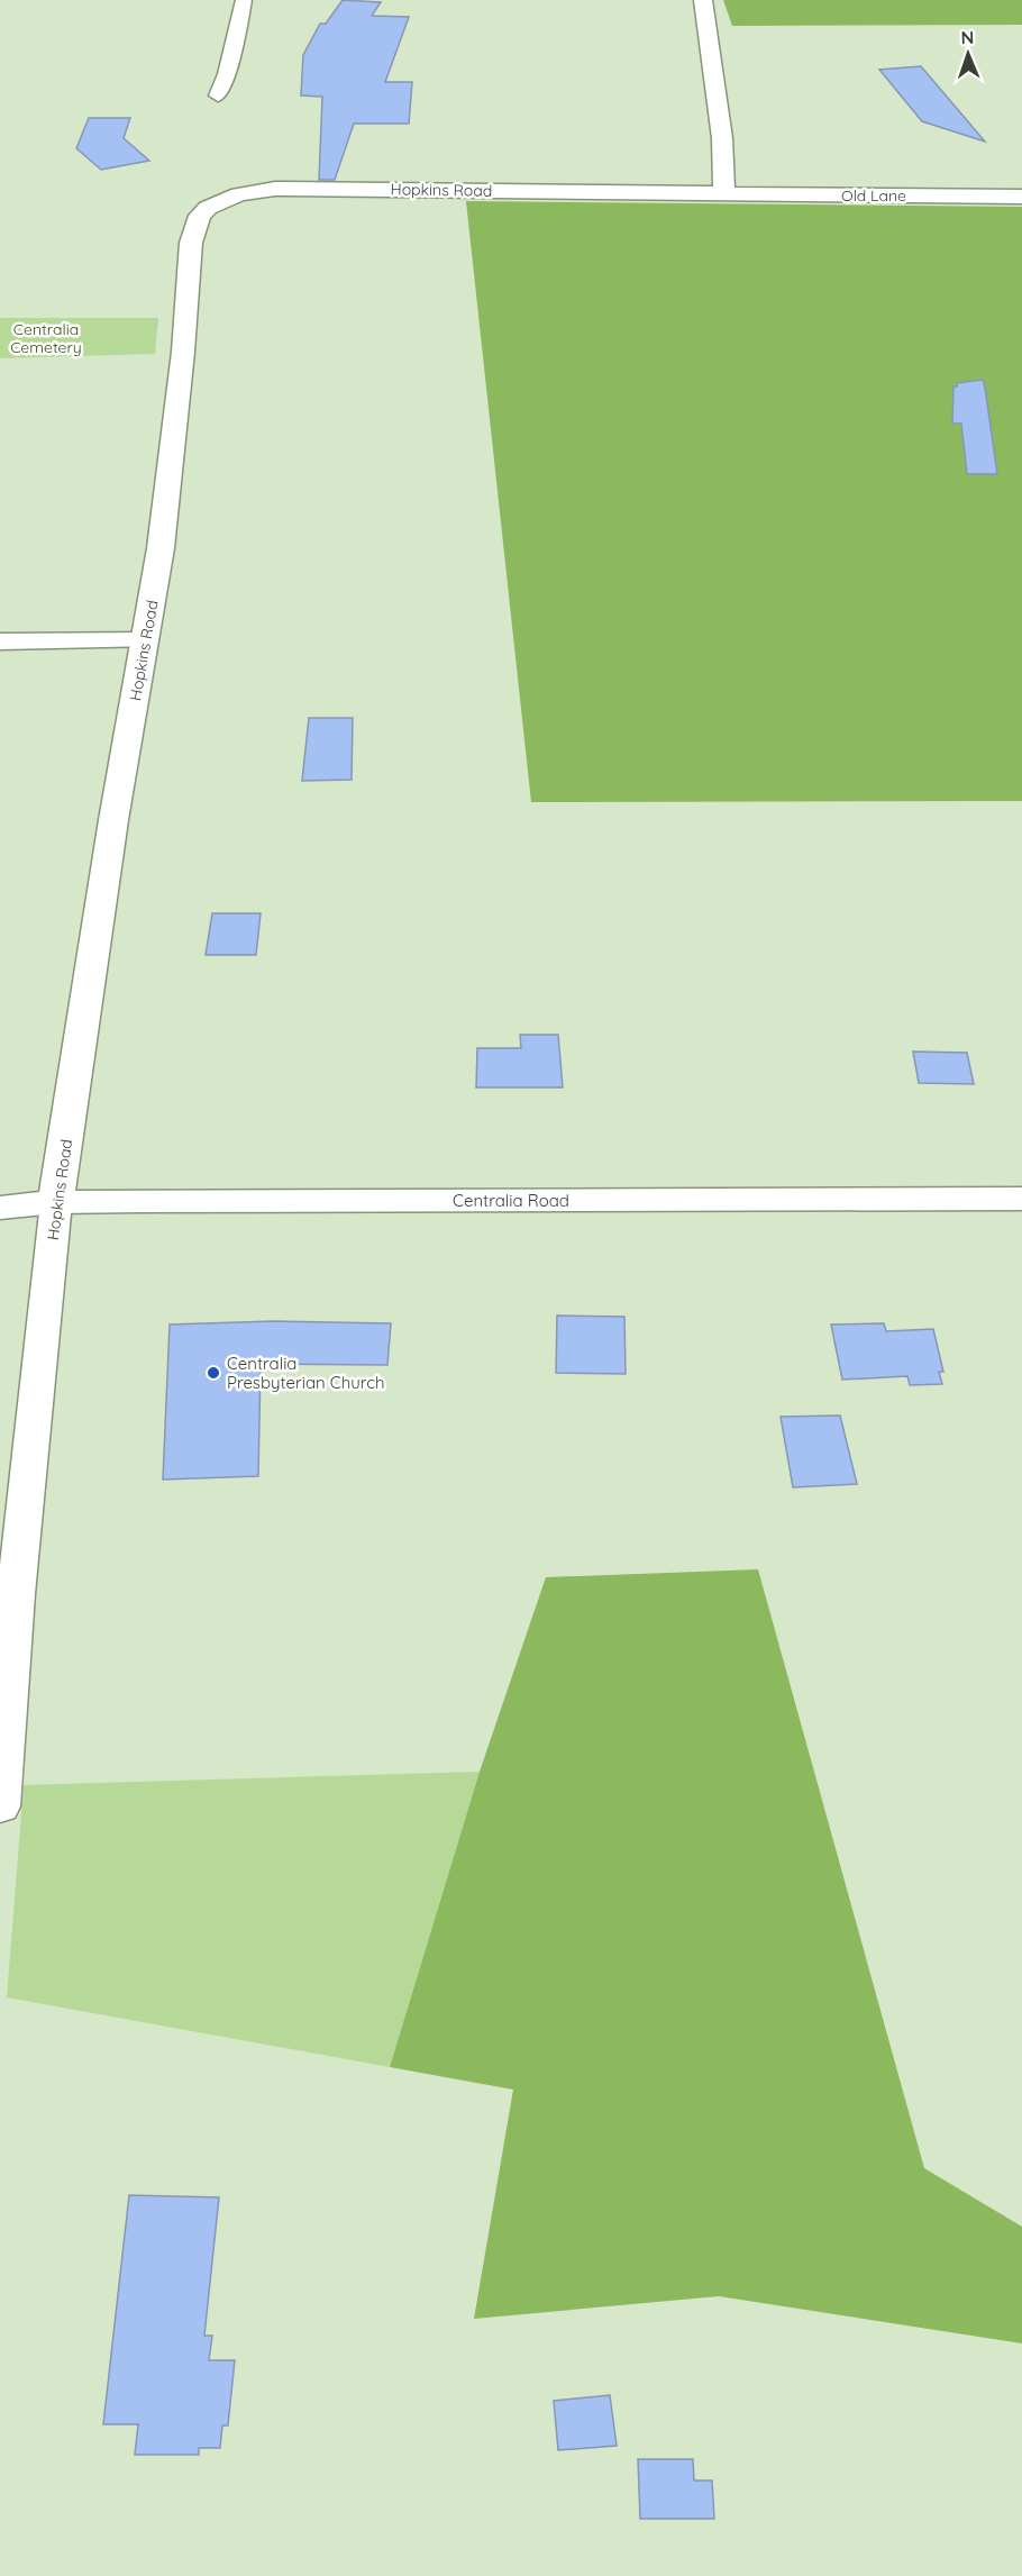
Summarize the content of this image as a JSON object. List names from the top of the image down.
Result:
{
  "streets": {
    "main road": ["Hopkins Road", "Old Lane", "Centralia Road"]
  },
  "crossings": [
    ["Hopkins Road", "Old Lane"],
    ["Hopkins Road", "Centralia Road"]
  ],
  "parks": ["Centralia Cemetery"],
  "places": ["Centralia Presbyterian Church"],
  "north": "top"
}
